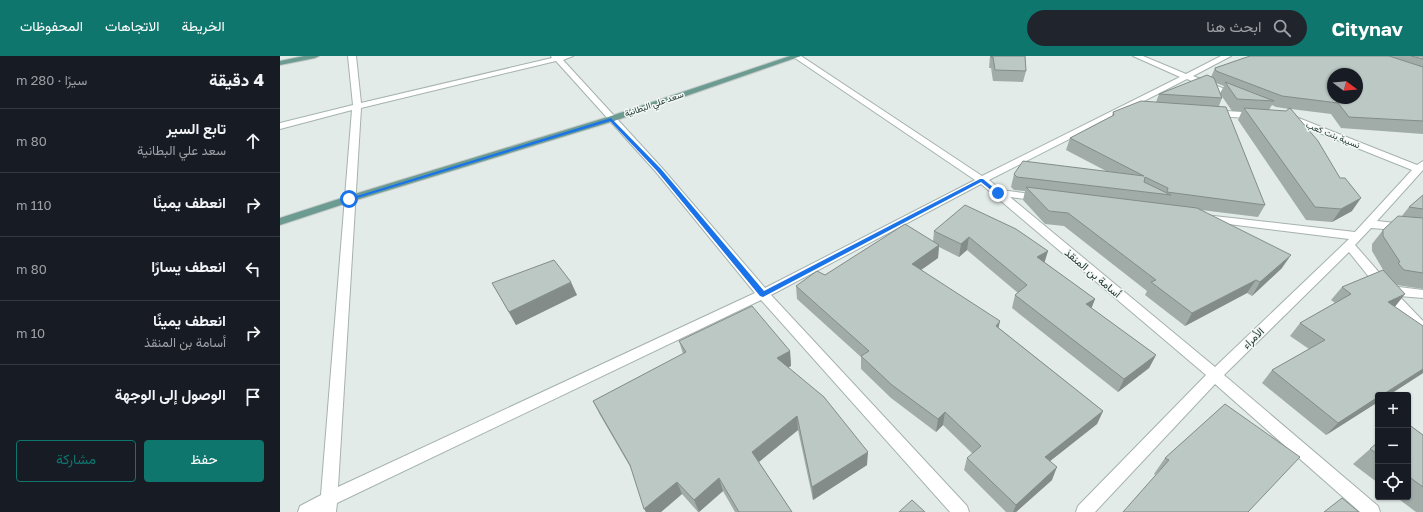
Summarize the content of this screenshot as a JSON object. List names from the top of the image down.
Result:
{
  "streets": {
    "main road": ["سعد علي البطانية"],
    "street": ["نسيبة بنت كعب", "أسامة بن المنقذ", "الأمراء"]
  },
  "crossings": [
    ["سعد علي البطانية", "أسامة بن المنقذ"],
    ["نسيبة بنت كعب", "الأمراء"],
    ["أسامة بن المنقذ", "الأمراء"]
  ],
  "north": "right",
  "page": {
    "header": "Citynav",
    "search": "ابحث هنا",
    "nav": ["الخريطة", "الاتجاهات", "المحفوظات"],
    "heading": ["4 دقيقة", "سيرًا · 280 m"],
    "list": [
      ["تابع السير", "سعد علي البطانية", "80 m"],
      ["انعطف يمينًا", "110 m"],
      ["انعطف يسارًا", "80 m"],
      ["انعطف يمينًا", "أسامة بن المنقذ", "10 m"],
      "الوصول إلى الوجهة"
    ],
    "map_buttons": ["+", "−"],
    "buttons": ["حفظ", "مشاركة"]
  }
}
